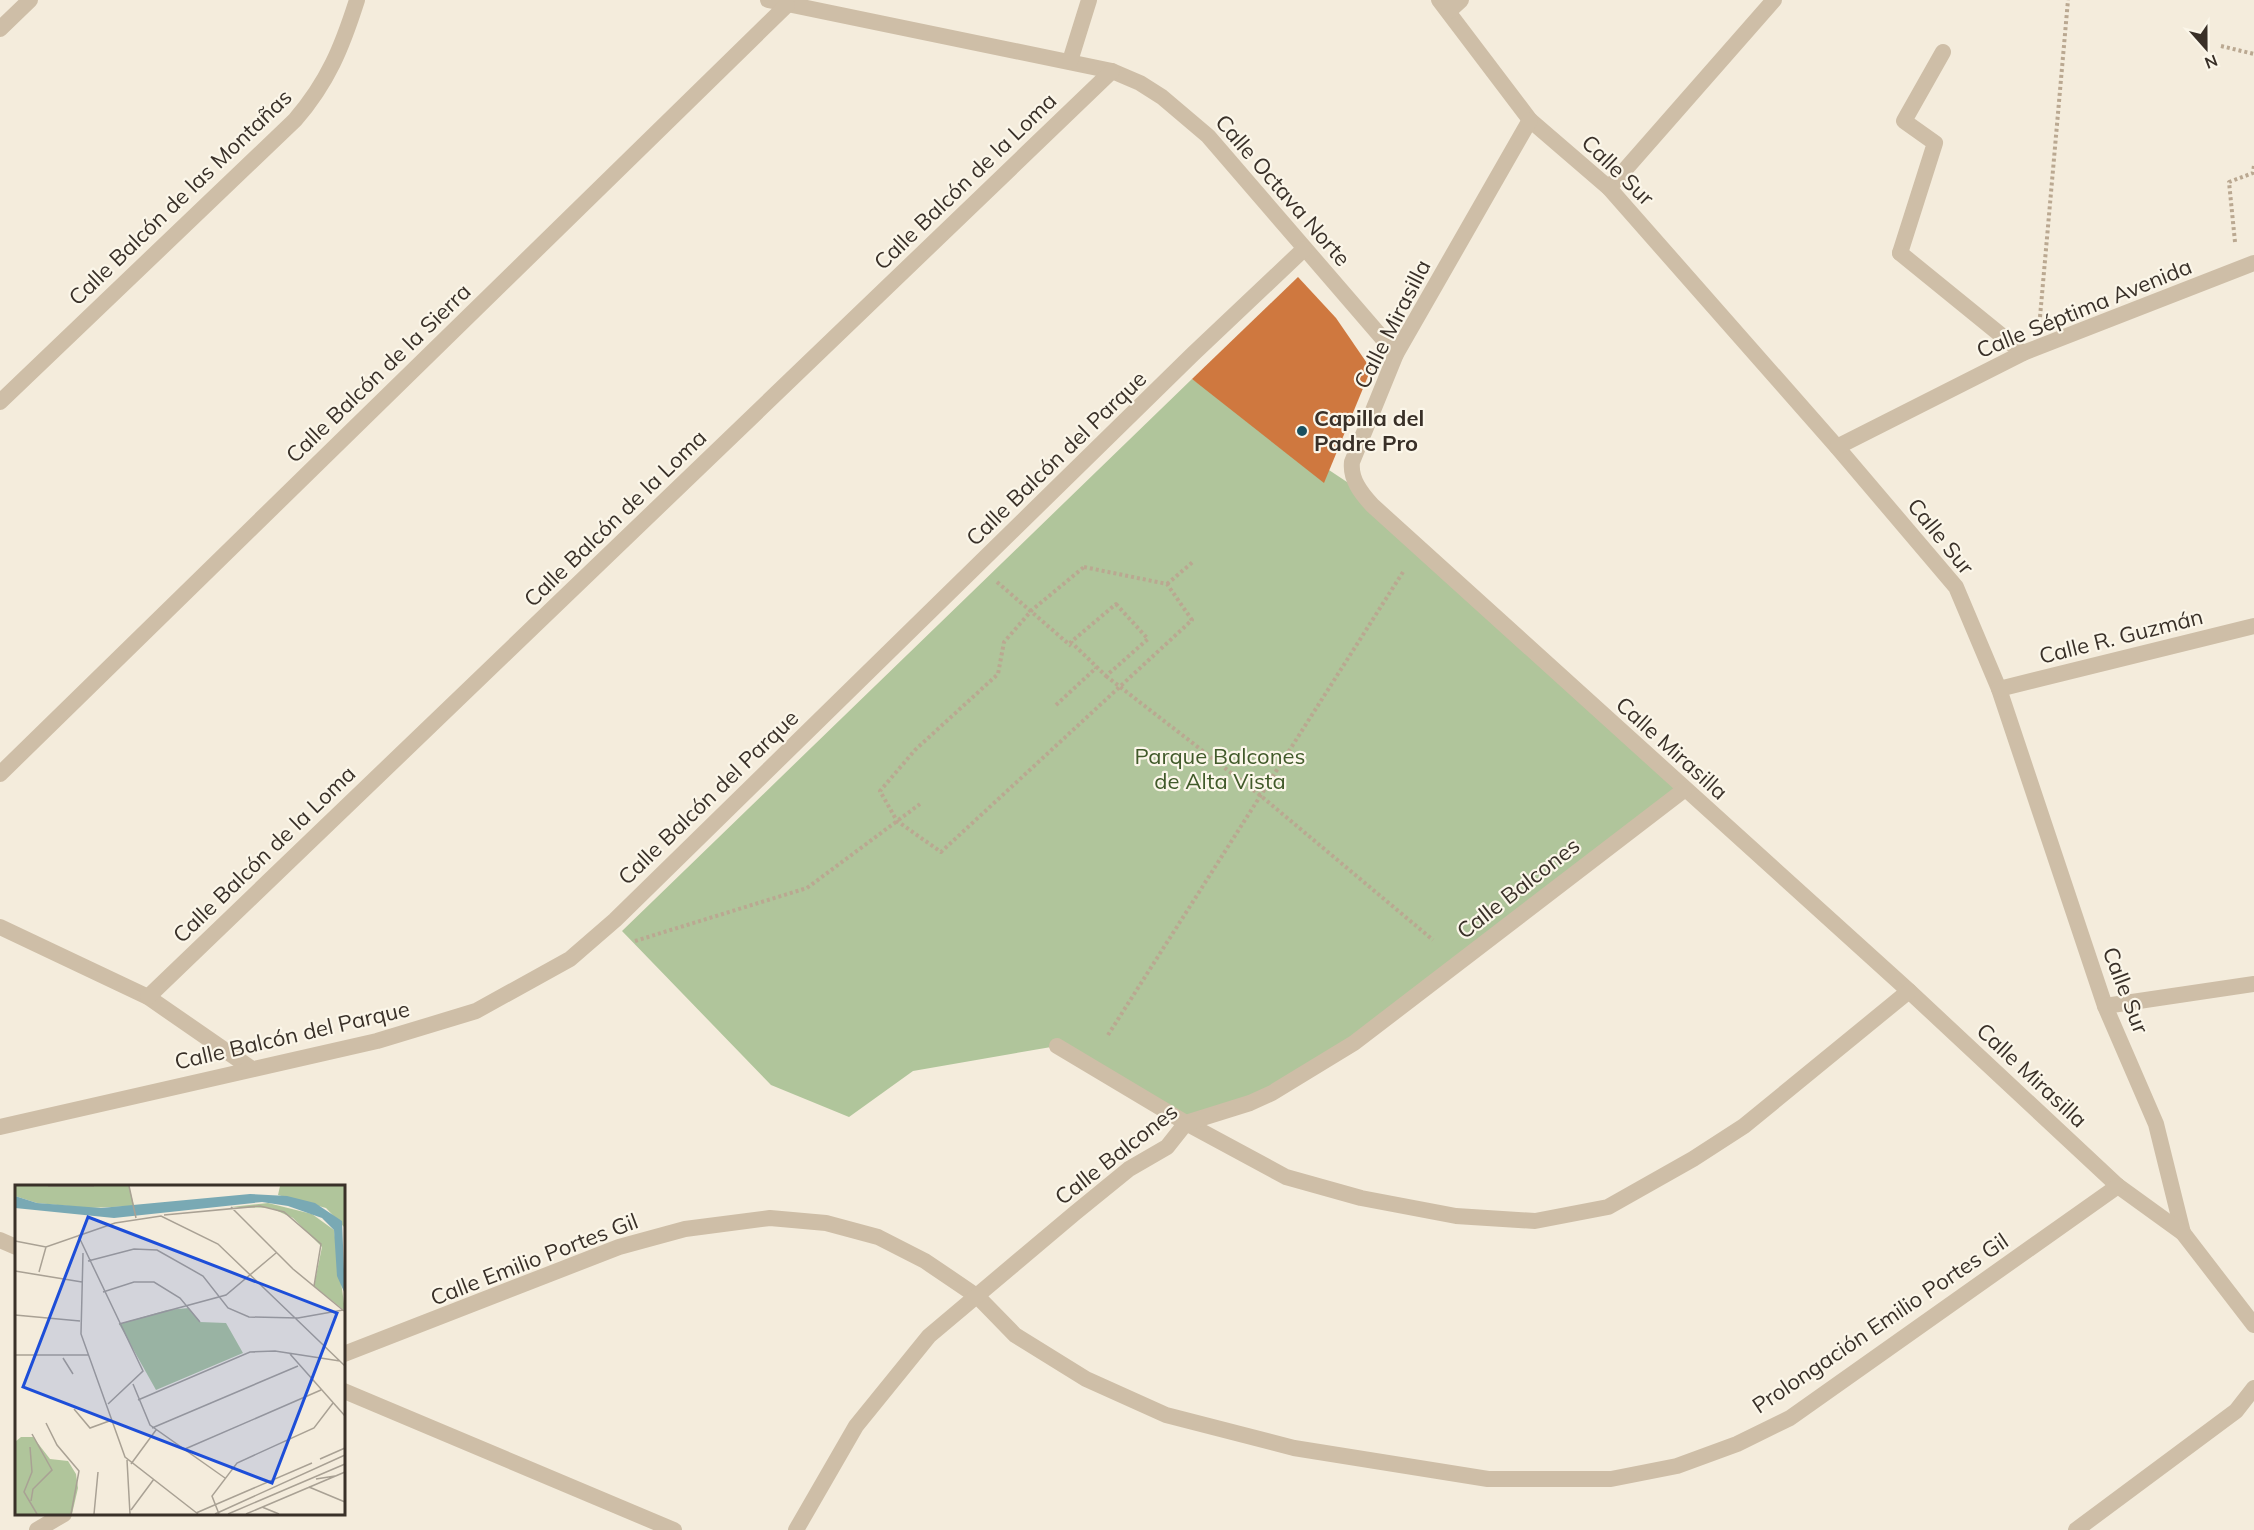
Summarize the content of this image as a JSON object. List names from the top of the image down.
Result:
{
  "streets": {
    "street": [
      "Calle Sur",
      "Calle Balcón de la Loma",
      "Calle Octava Norte",
      "Calle Balcón de las Montañas",
      "Calle Séptima Avenida",
      "Calle Mirasilla",
      "Calle Balcón de la Sierra",
      "Calle Balcón del Parque",
      "Calle R. Guzmán",
      "Calle Balcones",
      "Calle Emilio Portes Gil",
      "Prolongación Emilio Portes Gil"
    ]
  },
  "crossings": [
    ["Calle Sur", "Calle Séptima Avenida"],
    ["Calle Sur", "Calle Mirasilla"],
    ["Calle Sur", "Calle R. Guzmán"],
    ["Calle Balcón de la Loma", "Calle Octava Norte"],
    ["Calle Octava Norte", "Calle Mirasilla"],
    ["Calle Octava Norte", "Calle Balcón de la Sierra"],
    ["Calle Octava Norte", "Calle Balcón del Parque"],
    ["Calle Mirasilla", "Calle Balcones"],
    ["Calle Mirasilla", "Prolongación Emilio Portes Gil"],
    ["Calle Balcones", "Calle Emilio Portes Gil"],
    ["Calle Balcones", "Prolongación Emilio Portes Gil"],
    ["Calle Emilio Portes Gil", "Prolongación Emilio Portes Gil"]
  ],
  "parks": ["Parque Balcones de Alta Vista"],
  "places": ["Capilla del Padre Pro"],
  "north": "bottom"
}
